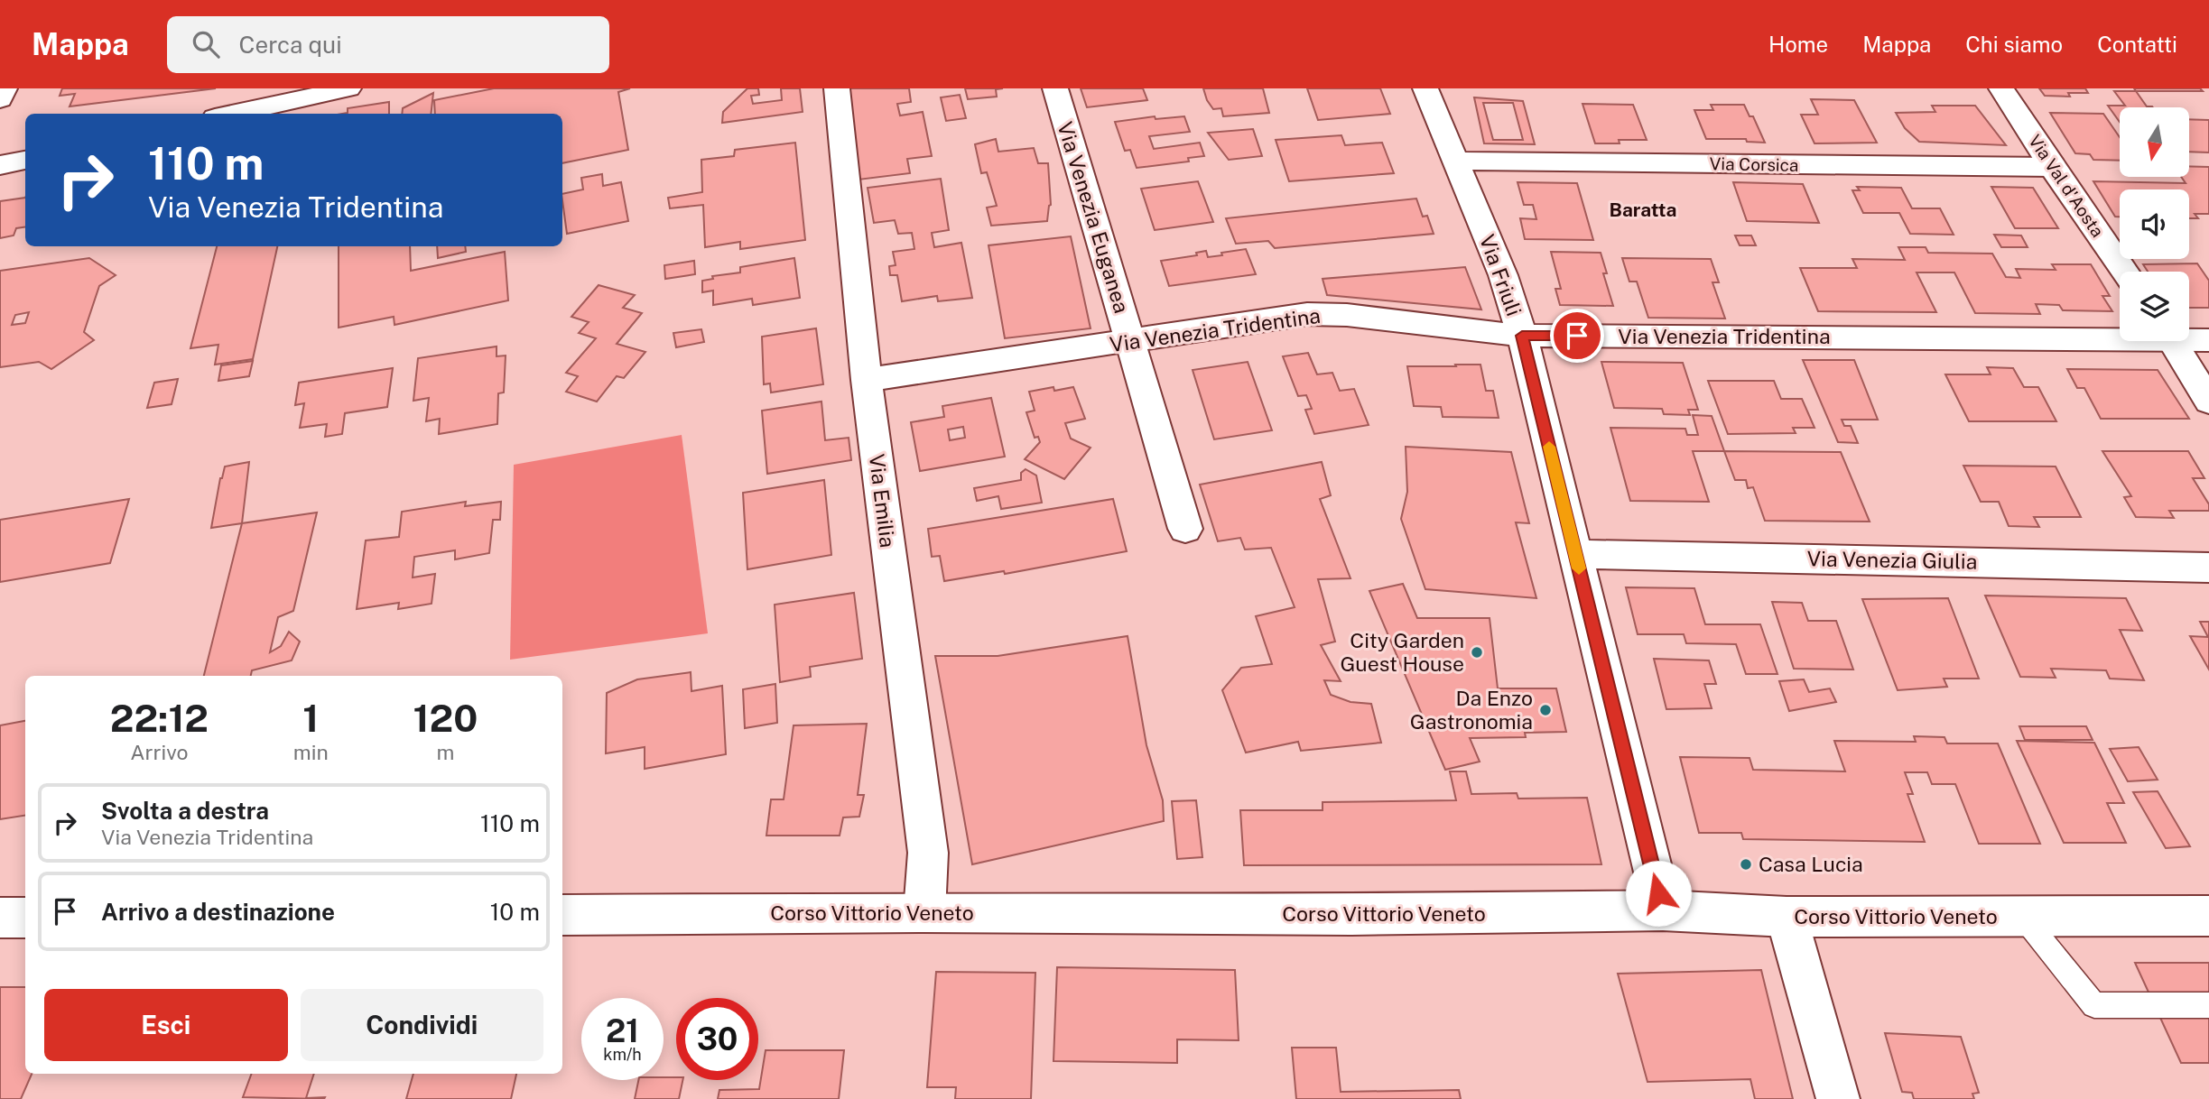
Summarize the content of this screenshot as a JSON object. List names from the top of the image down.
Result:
{
  "streets": {
    "street": [
      "Via Corsica",
      "Via Val d'Aosta",
      "Via Venezia Euganea",
      "Via Friuli",
      "Via Venezia Tridentina",
      "Via Emilia",
      "Via Venezia Giulia",
      "Corso Vittorio Veneto"
    ]
  },
  "crossings": [
    ["Via Corsica", "Via Val d'Aosta"],
    ["Via Corsica", "Via Friuli"],
    ["Via Venezia Euganea", "Via Venezia Tridentina"],
    ["Via Friuli", "Via Venezia Tridentina"],
    ["Via Friuli", "Via Venezia Giulia"],
    ["Via Friuli", "Corso Vittorio Veneto"],
    ["Via Venezia Tridentina", "Via Emilia"],
    ["Via Emilia", "Corso Vittorio Veneto"]
  ],
  "districts": ["Baratta"],
  "places": ["City Garden Guest House", "Da Enzo Gastronomia", "Casa Lucia"],
  "north": "bottom",
  "page": {
    "header": "Mappa",
    "search": "Cerca qui",
    "nav": [
      "Home",
      "Mappa",
      "Chi siamo",
      "Contatti"
    ],
    "turn": ["110 m", "Via Venezia Tridentina"],
    "eta": [
      "22:12",
      "Arrivo",
      "1",
      "min",
      "120",
      "m"
    ],
    "list": [
      {
        "name": "Svolta a destra",
        "note": "Via Venezia Tridentina",
        "value": "110 m"
      },
      {
        "name": "Arrivo a destinazione",
        "value": "10 m"
      }
    ],
    "buttons": ["Esci", "Condividi"],
    "speed": "21 km/h",
    "limit": "30"
  }
}
